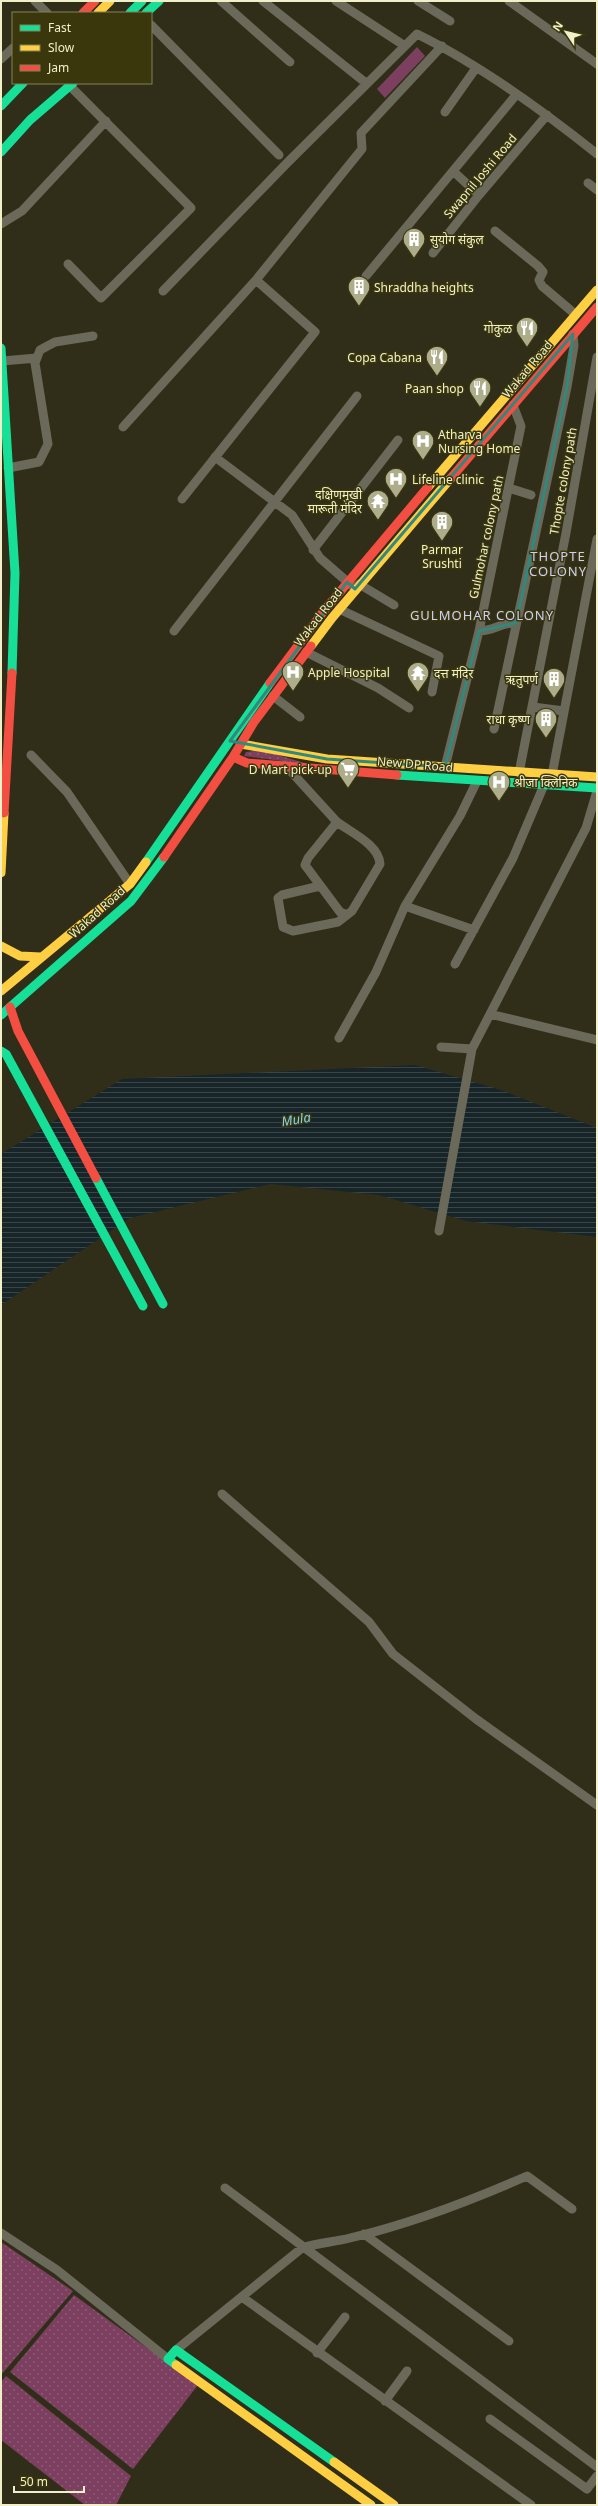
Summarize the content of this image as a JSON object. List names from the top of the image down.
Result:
{
  "streets": {
    "main road": ["Wakad Road", "New DP Road"],
    "street": ["Swapnil Joshi Road", "Thopte colony path", "Gulmohar colony path"]
  },
  "crossings": [
    ["Wakad Road", "Gulmohar colony path"],
    ["Wakad Road", "New DP Road"],
    ["Thopte colony path", "New DP Road"],
    ["Gulmohar colony path", "New DP Road"]
  ],
  "districts": ["THOPTE COLONY", "GULMOHAR COLONY"],
  "water": ["Mula"],
  "places": {
    "building": [
      "सुयोग संकुल",
      "Shraddha heights",
      "Parmar Srushti",
      "ऋतुपर्ण",
      "राधा कृष्ण"
    ],
    "restaurant": ["गोकुळ", "Copa Cabana", "Paan shop"],
    "hospital": [
      "Atharva Nursing Home",
      "Lifeline clinic",
      "Apple Hospital",
      "श्रीजा क्लिनिक"
    ],
    "temple": ["दक्षिणमुखी मारूती मंदिर", "दत्त मंदिर"],
    "supermarket": ["D Mart pick-up"]
  },
  "legend": ["Fast", "Slow", "Jam"],
  "scale_bar": "50 m",
  "north": "top left"
}
